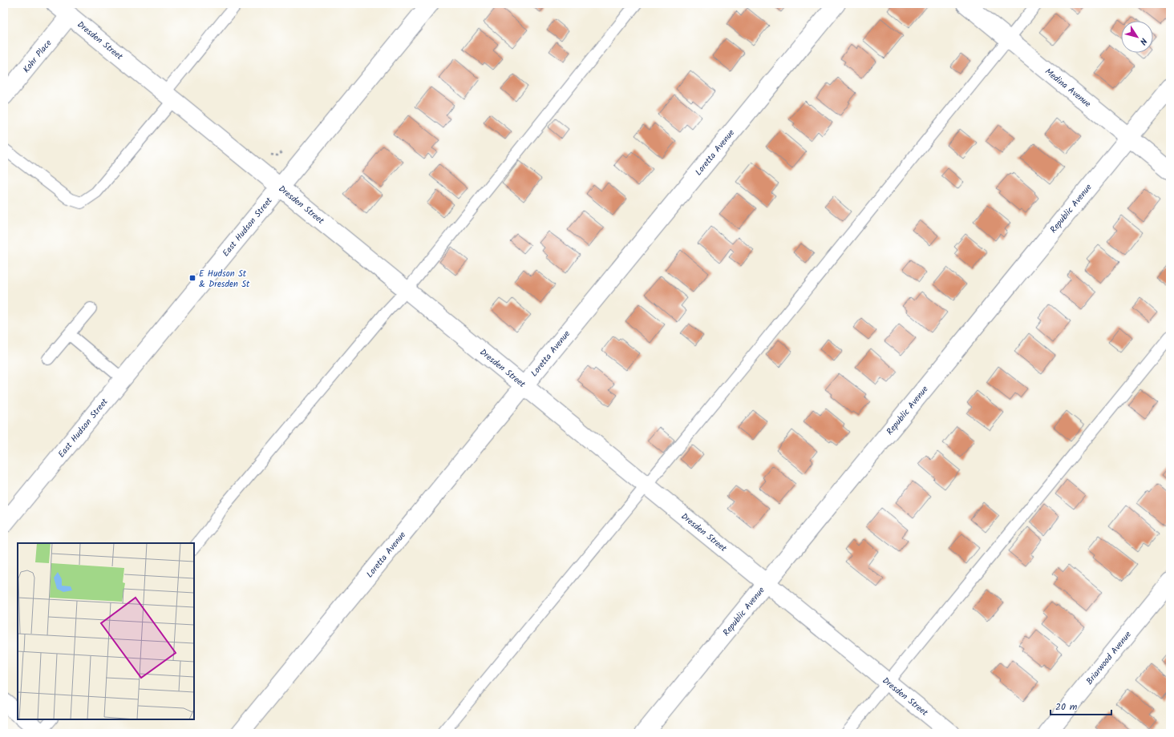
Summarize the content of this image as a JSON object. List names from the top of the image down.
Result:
{
  "streets": {
    "street": [
      "Dresden Street",
      "Kohr Place",
      "Medina Avenue",
      "Loretta Avenue",
      "Republic Avenue",
      "East Hudson Street",
      "Briarwood Avenue"
    ]
  },
  "crossings": [
    ["Dresden Street", "Kohr Place"],
    ["Dresden Street", "Loretta Avenue"],
    ["Dresden Street", "Republic Avenue"],
    ["Dresden Street", "East Hudson Street"],
    ["Medina Avenue", "Republic Avenue"]
  ],
  "places": {
    "transit": ["E Hudson St & Dresden St"]
  },
  "scale_bar": "20 m",
  "north": "bottom right"
}
